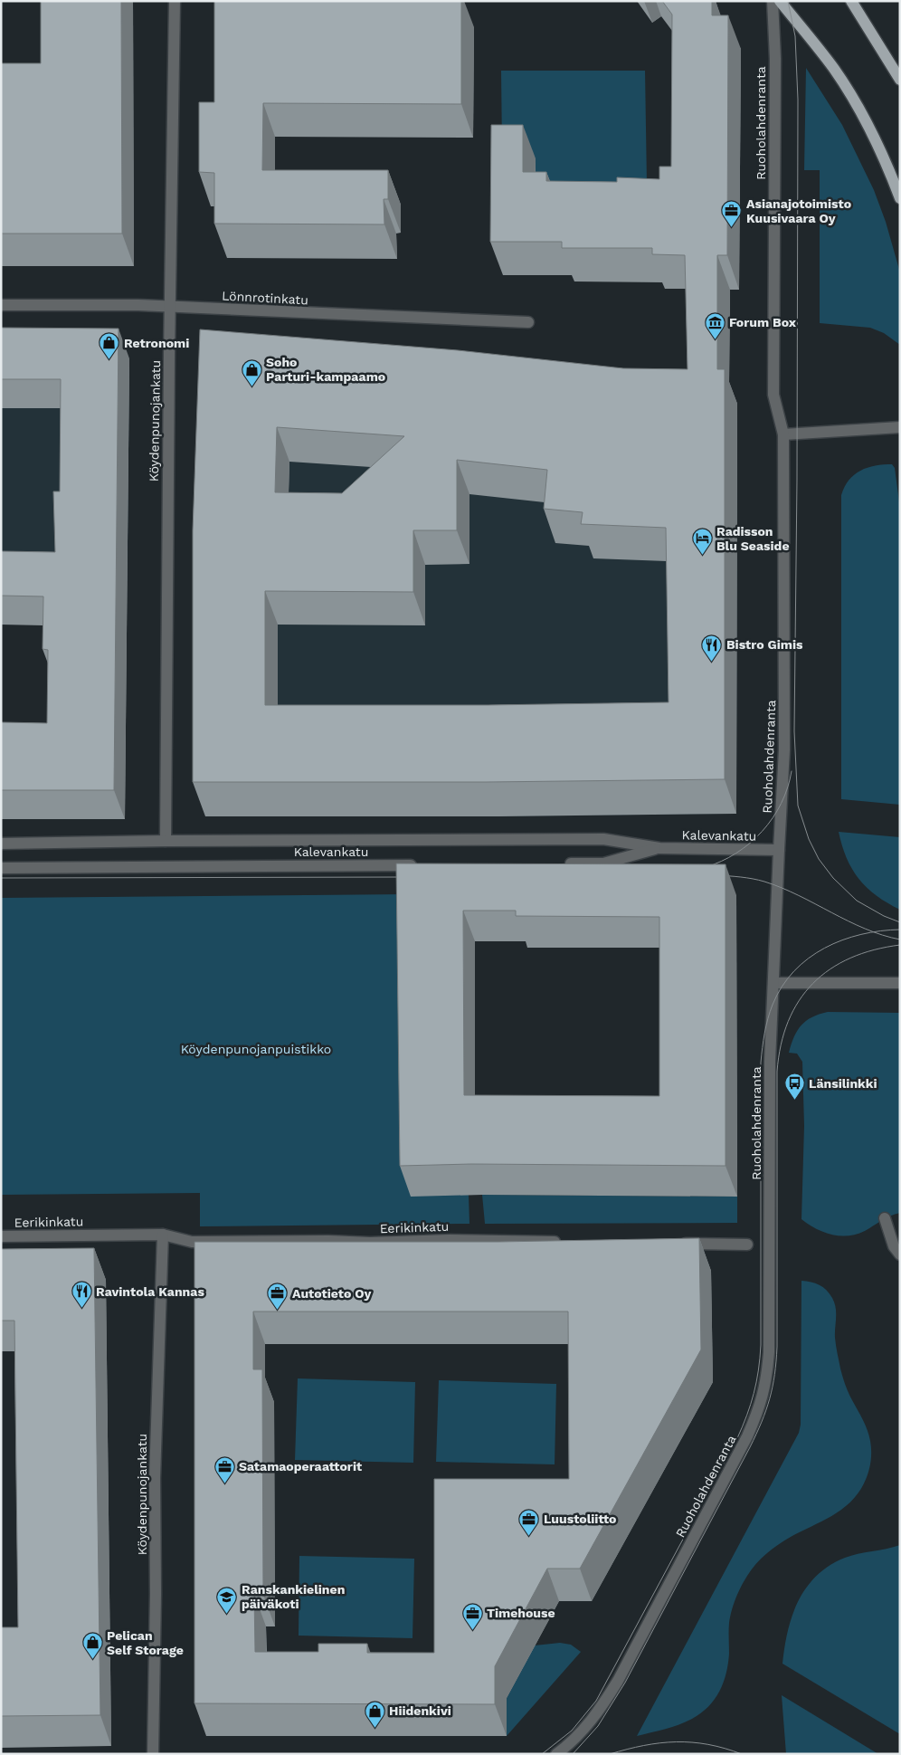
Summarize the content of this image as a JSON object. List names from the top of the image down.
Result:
{
  "streets": {
    "street": [
      "Ruoholahdenranta",
      "Lönnrotinkatu",
      "Köydenpunojankatu",
      "Kalevankatu",
      "Eerikinkatu"
    ]
  },
  "crossings": [
    ["Ruoholahdenranta", "Kalevankatu"],
    ["Lönnrotinkatu", "Köydenpunojankatu"],
    ["Köydenpunojankatu", "Kalevankatu"],
    ["Köydenpunojankatu", "Eerikinkatu"]
  ],
  "parks": ["Köydenpunojanpuistikko"],
  "places": {
    "office": [
      "Asianajotoimisto Kuusivaara Oy",
      "Autotieto Oy",
      "Satamaoperaattorit",
      "Luustoliitto",
      "Timehouse"
    ],
    "museum": ["Forum Box"],
    "shop": [
      "Retronomi",
      "Soho Parturi-kampaamo",
      "Pelican Self Storage",
      "Hiidenkivi"
    ],
    "hotel": ["Radisson Blu Seaside"],
    "restaurant": ["Bistro Gimis", "Ravintola Kannas"],
    "bus stop": ["Länsilinkki"],
    "school or university": ["Ranskankielinen päiväkoti"]
  }
}
